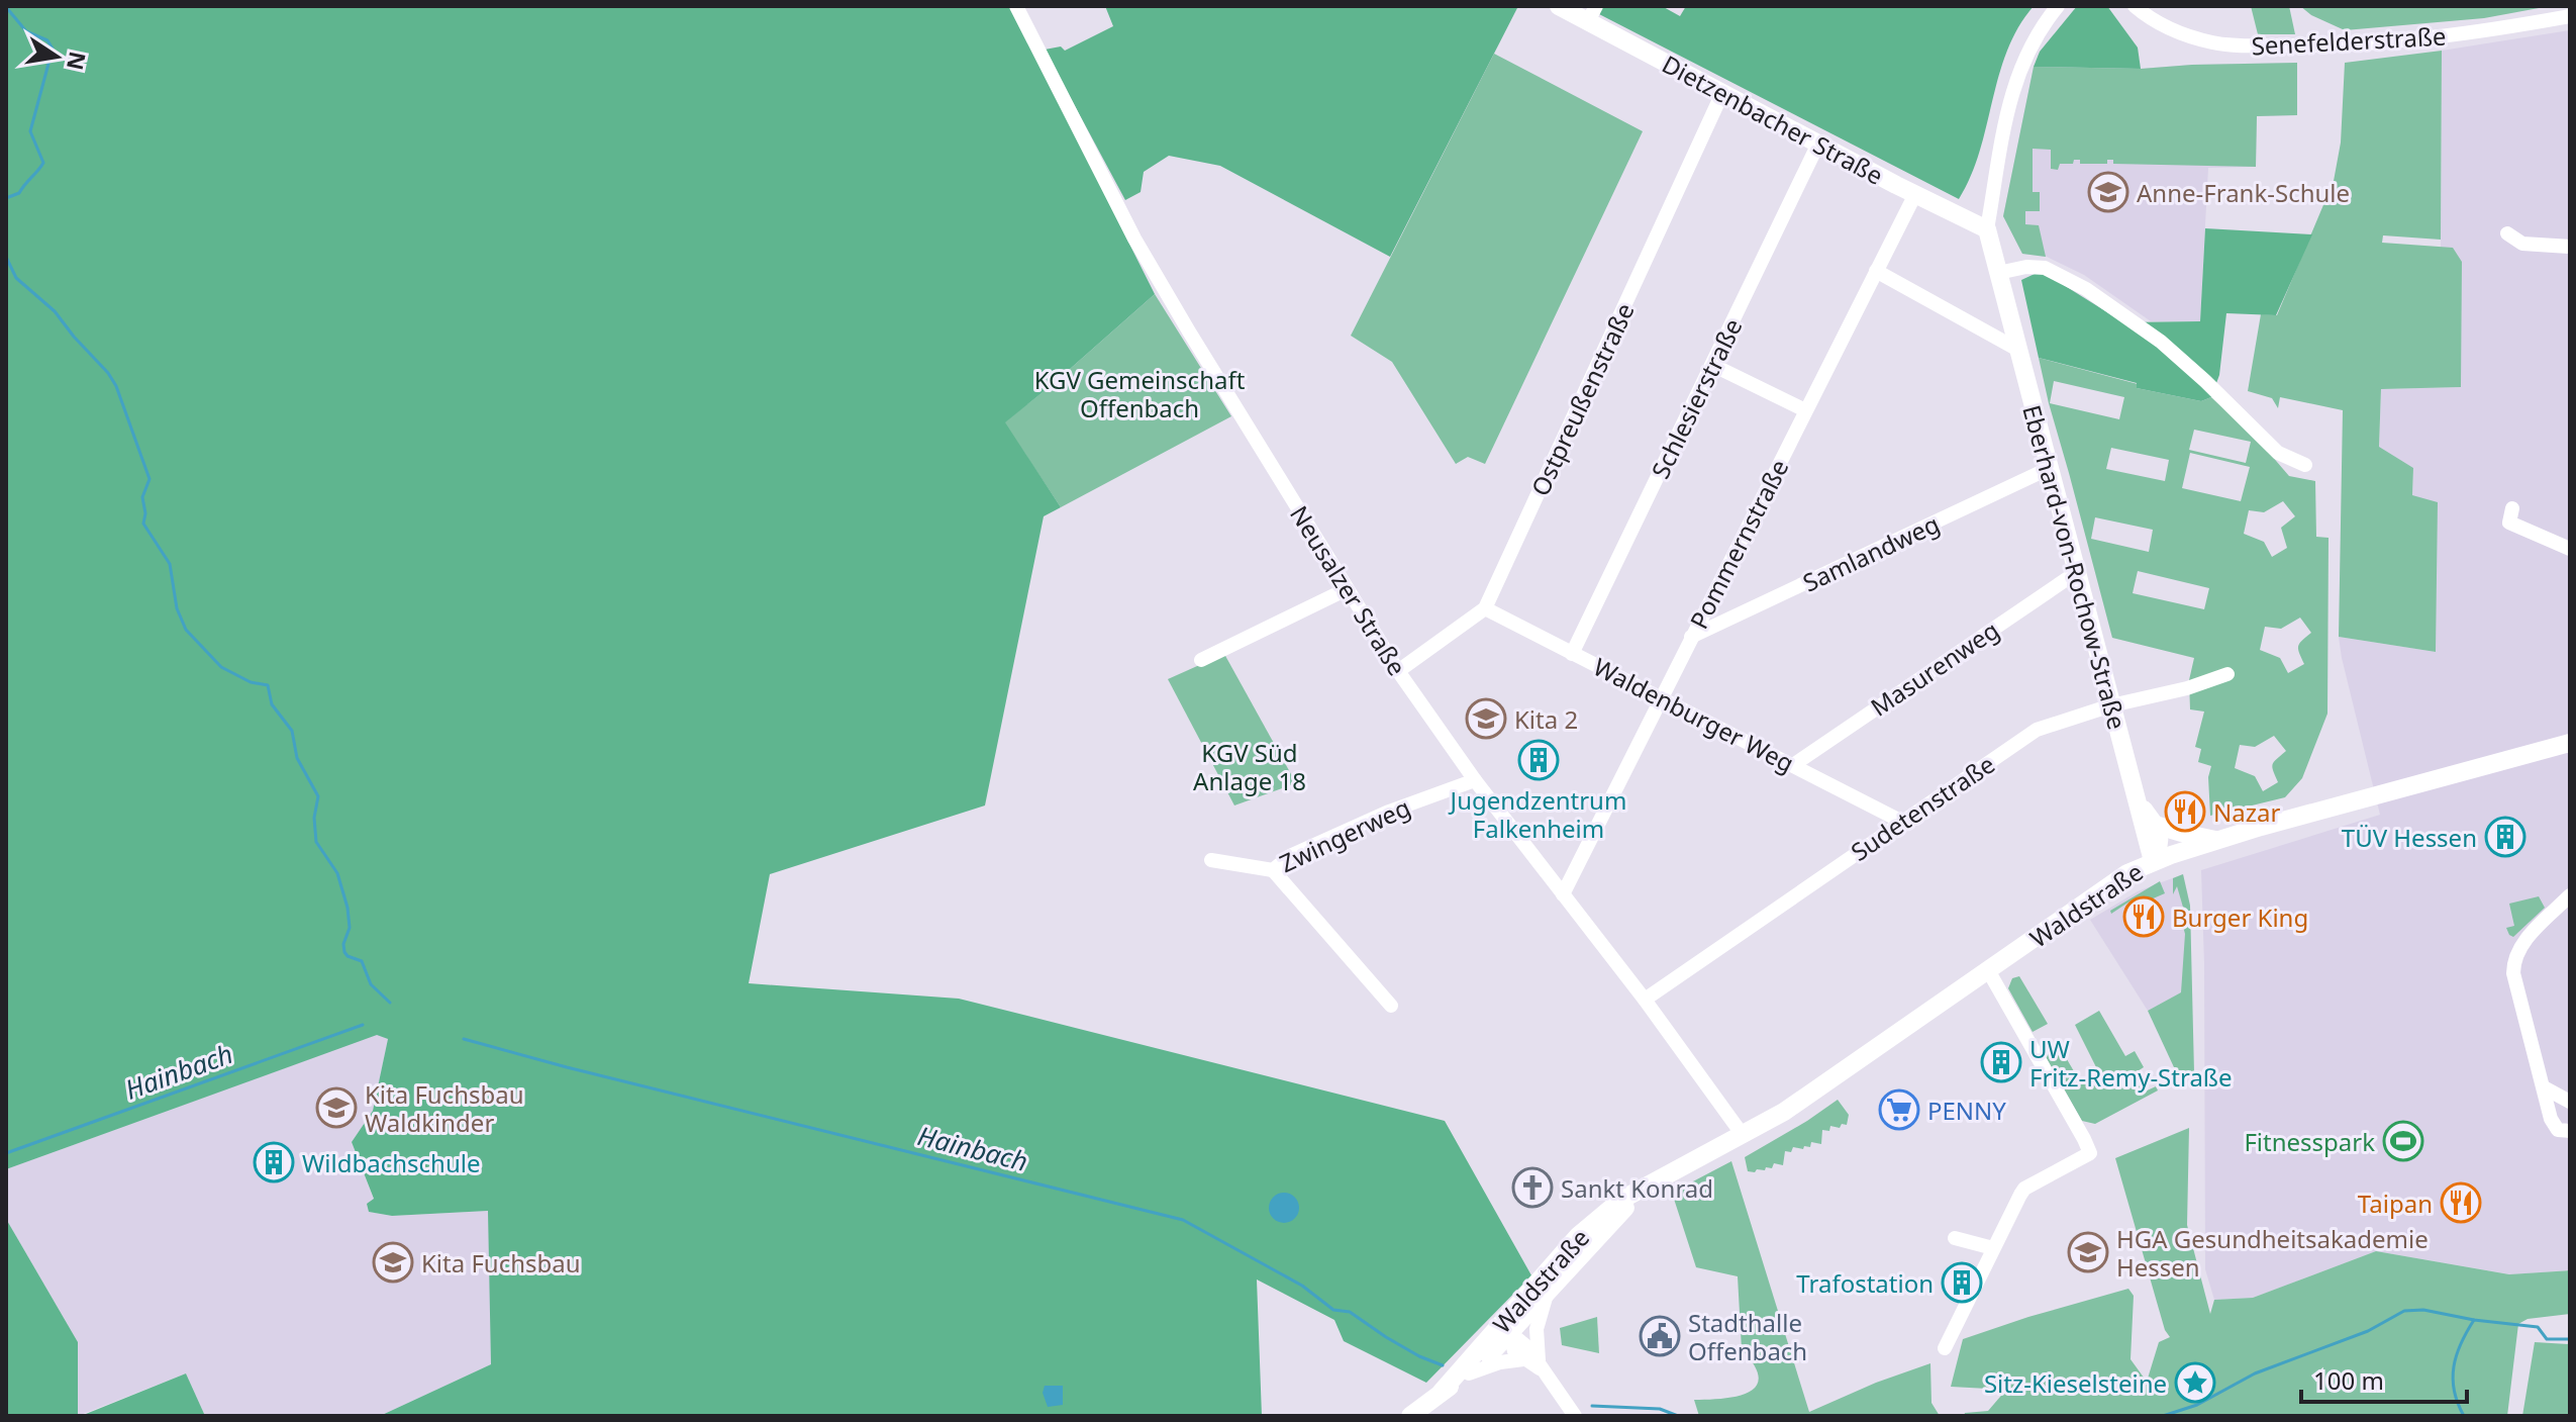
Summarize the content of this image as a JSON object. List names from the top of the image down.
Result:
{
  "streets": {
    "main road": ["Dietzenbacher Straße", "Eberhard-von-Rochow-Straße", "Waldstraße"],
    "street": [
      "Senefelderstraße",
      "Schlesierstraße",
      "Ostpreußenstraße",
      "Pommernstraße",
      "Samlandweg",
      "Neusalzer Straße",
      "Masurenweg",
      "Waldenburger Weg",
      "Sudetenstraße",
      "Zwingerweg"
    ]
  },
  "crossings": [
    ["Dietzenbacher Straße", "Schlesierstraße"],
    ["Dietzenbacher Straße", "Ostpreußenstraße"],
    ["Dietzenbacher Straße", "Pommernstraße"],
    ["Dietzenbacher Straße", "Eberhard-von-Rochow-Straße"],
    ["Schlesierstraße", "Waldenburger Weg"],
    ["Ostpreußenstraße", "Neusalzer Straße"],
    ["Ostpreußenstraße", "Waldenburger Weg"],
    ["Pommernstraße", "Samlandweg"],
    ["Pommernstraße", "Neusalzer Straße"],
    ["Pommernstraße", "Waldenburger Weg"],
    ["Samlandweg", "Eberhard-von-Rochow-Straße"],
    ["Eberhard-von-Rochow-Straße", "Masurenweg"],
    ["Eberhard-von-Rochow-Straße", "Sudetenstraße"],
    ["Eberhard-von-Rochow-Straße", "Waldstraße"],
    ["Neusalzer Straße", "Sudetenstraße"],
    ["Neusalzer Straße", "Zwingerweg"],
    ["Neusalzer Straße", "Waldstraße"],
    ["Masurenweg", "Waldenburger Weg"],
    ["Waldenburger Weg", "Sudetenstraße"]
  ],
  "water": ["Hainbach"],
  "parks": ["KGV Gemeinschaft Offenbach", "KGV Süd Anlage 18"],
  "places": {
    "school or university": [
      "Anne-Frank-Schule",
      "Kita 2",
      "Kita Fuchsbau Waldkinder",
      "HGA Gesundheitsakademie Hessen",
      "Kita Fuchsbau"
    ],
    "building": [
      "Jugendzentrum Falkenheim",
      "TÜV Hessen",
      "UW Fritz-Remy-Straße",
      "Wildbachschule",
      "Trafostation"
    ],
    "restaurant": ["Nazar", "Burger King", "Taipan"],
    "supermarket": ["PENNY"],
    "sports": ["Fitnesspark"],
    "church": ["Sankt Konrad"],
    "public building": ["Stadthalle Offenbach"],
    "place": ["Sitz-Kieselsteine"]
  },
  "scale_bar": "100 m",
  "north": "right"
}
